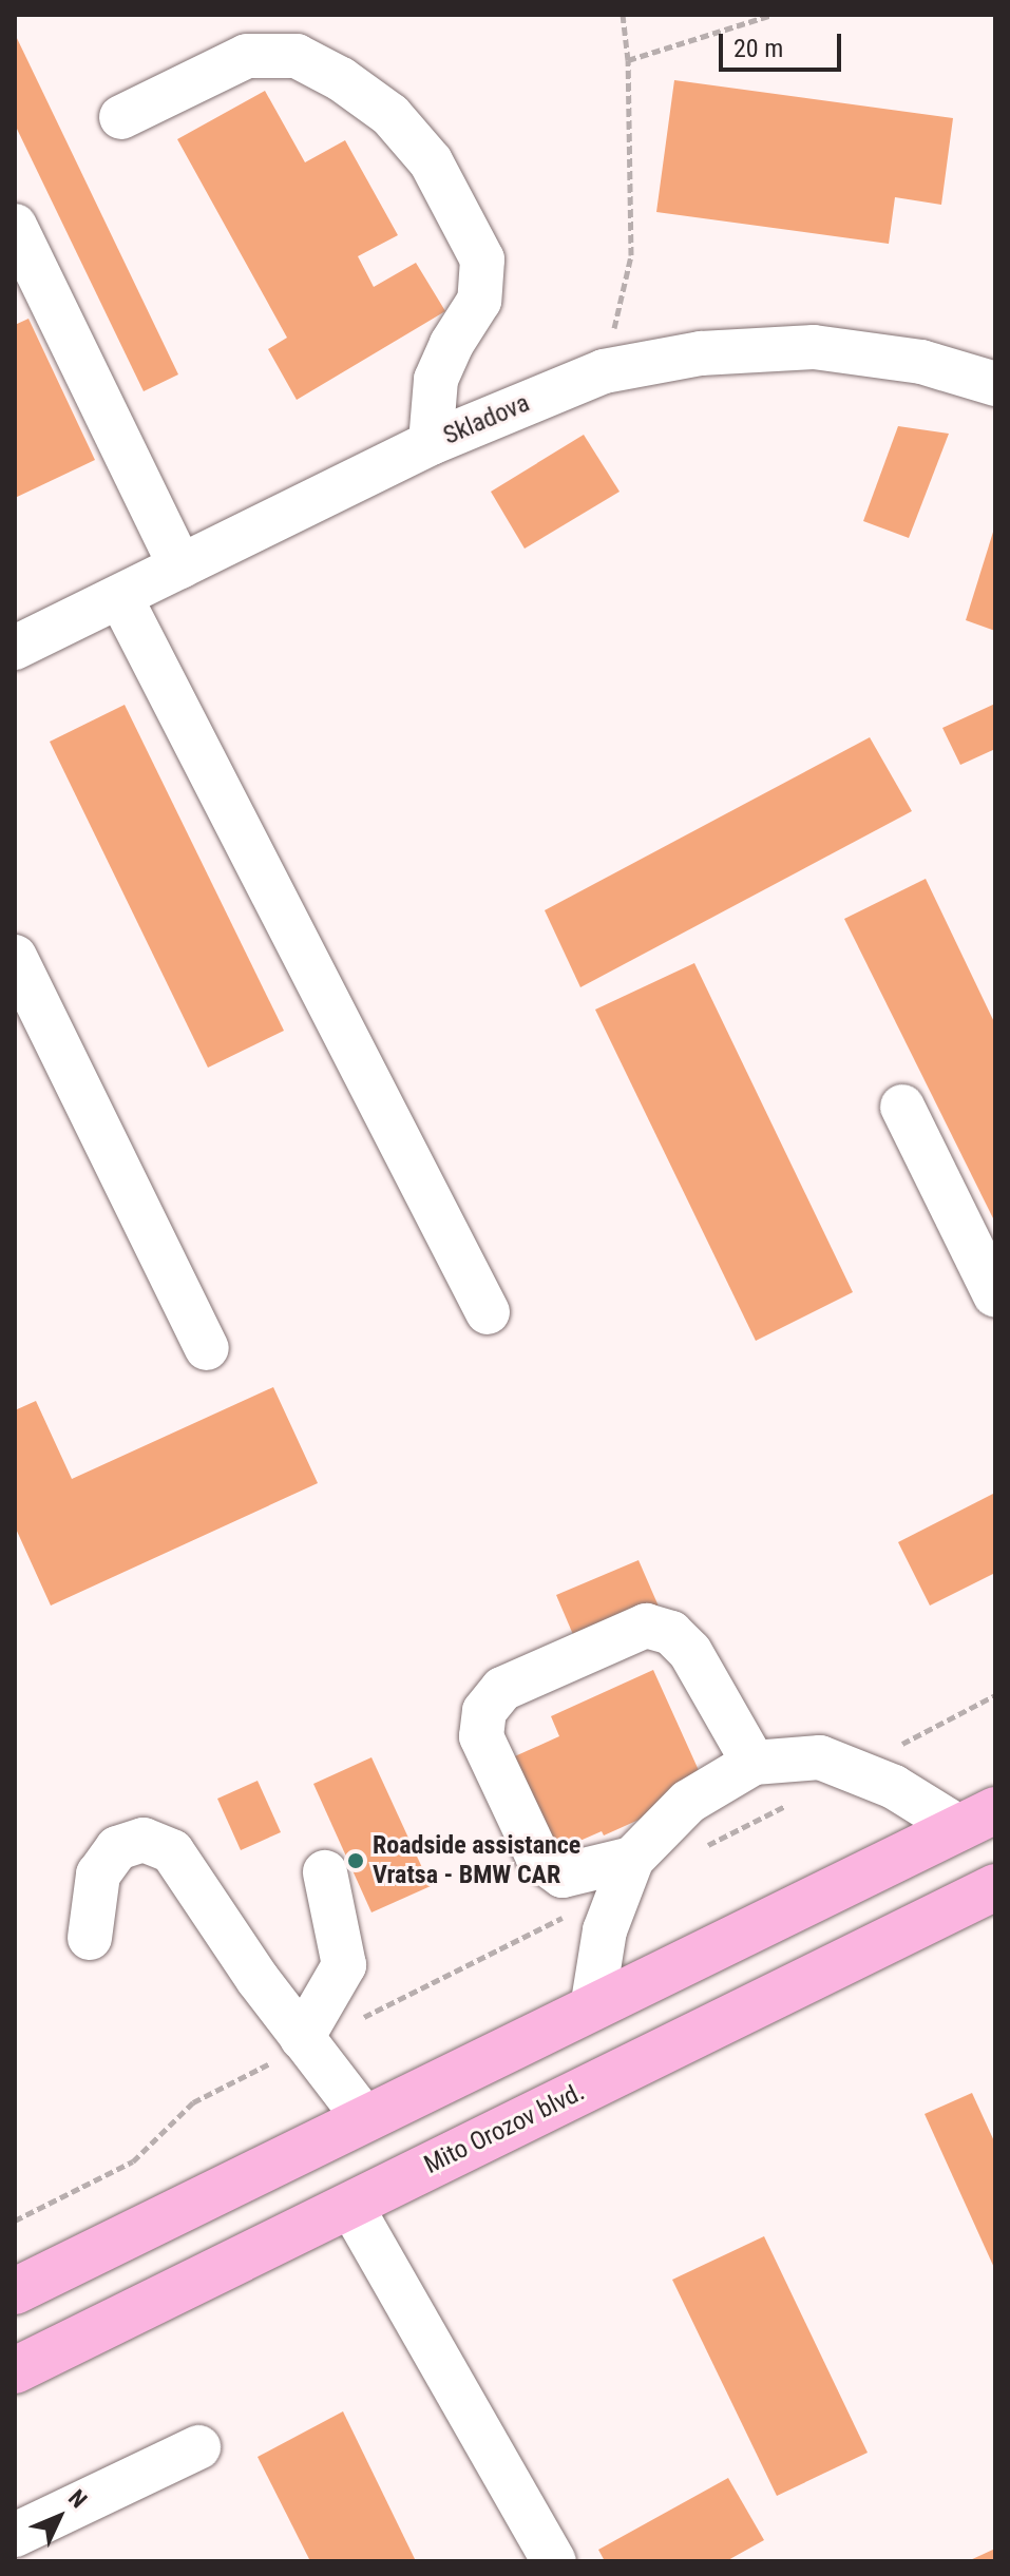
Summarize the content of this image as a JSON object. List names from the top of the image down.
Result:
{
  "streets": {
    "main road": ["Mito Orozov blvd."],
    "street": ["Skladova"]
  },
  "places": ["Roadside assistance Vratsa - BMW CAR"],
  "scale_bar": "20 m",
  "north": "top right"
}
